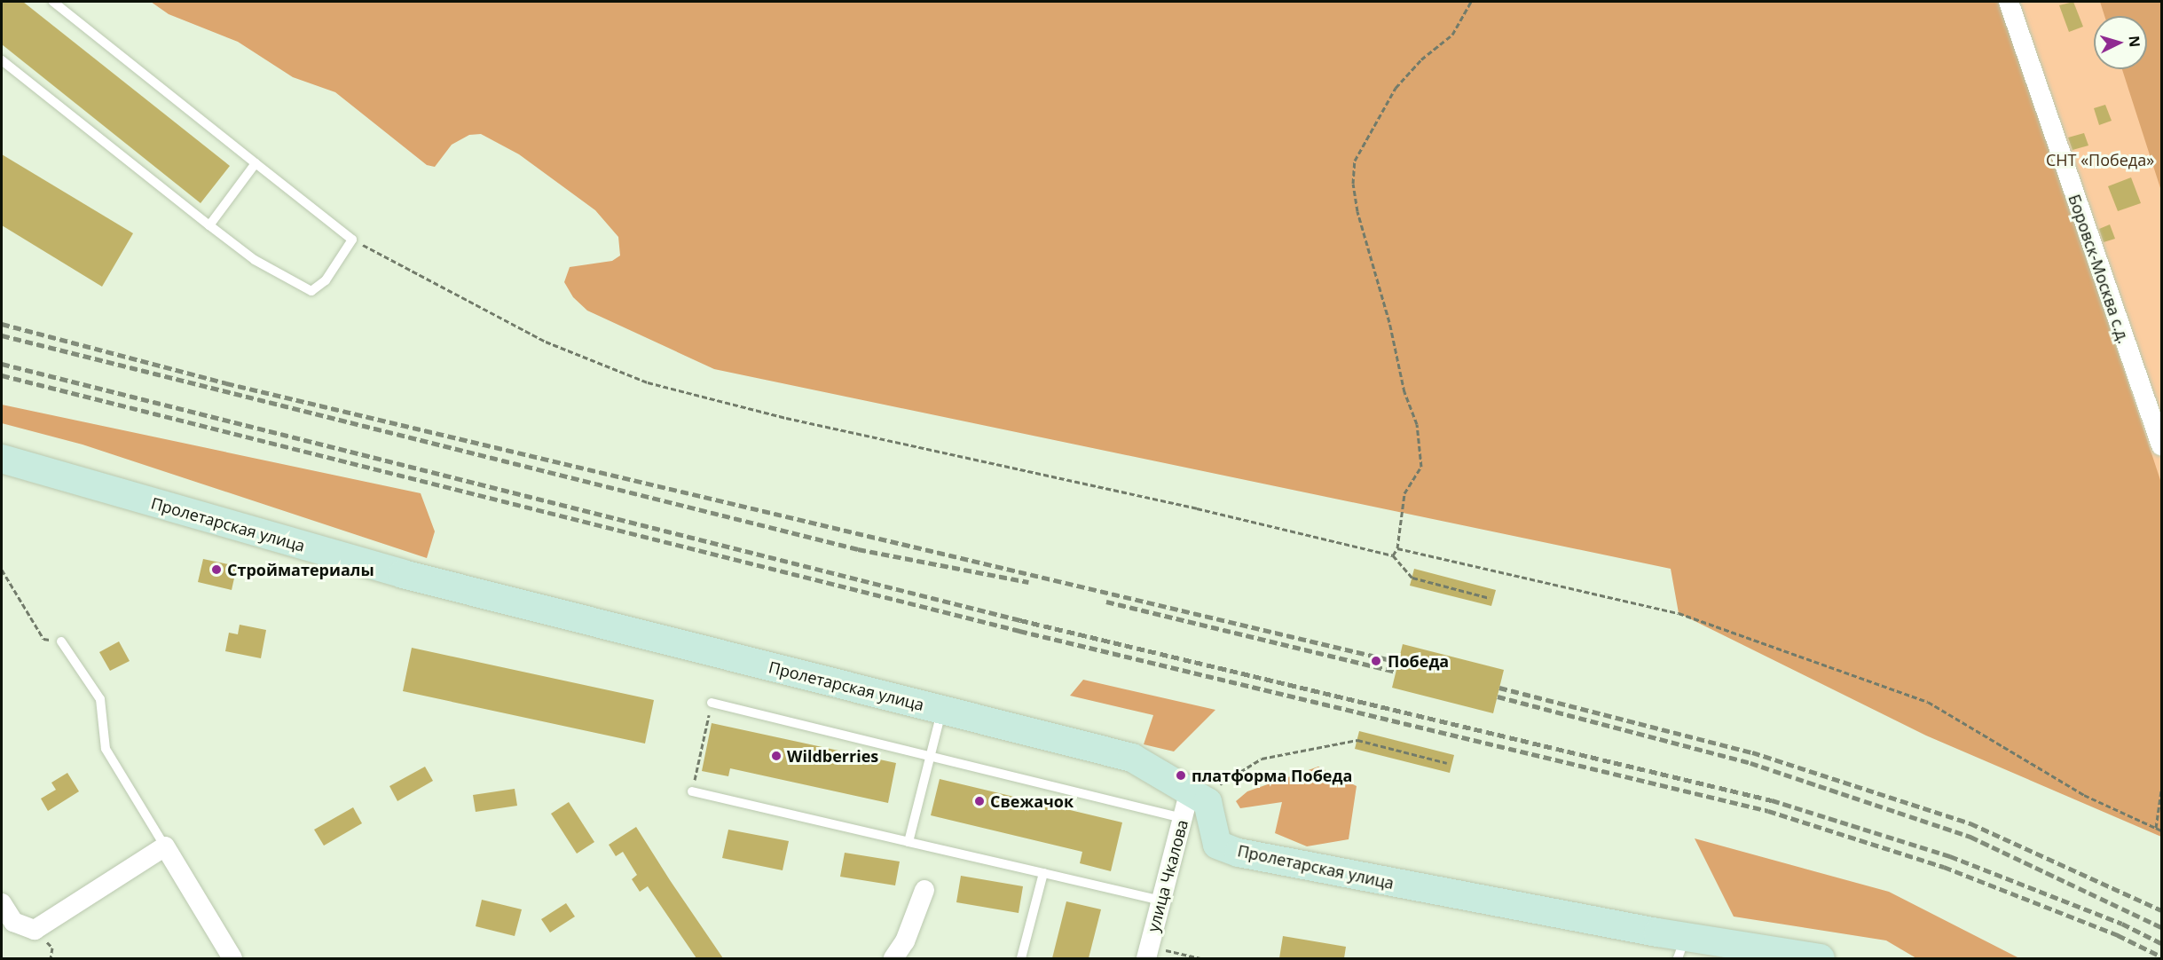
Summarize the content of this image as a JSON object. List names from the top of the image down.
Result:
{
  "streets": {
    "main road": ["Пролетарская улица"],
    "street": ["Боровск-Москва с.д.", "улица Чкалова"]
  },
  "crossings": [
    ["Пролетарская улица", "улица Чкалова"]
  ],
  "parks": ["СНТ «Победа»"],
  "places": [
    "Стройматериалы",
    "Победа",
    "Wildberries",
    "платформа Победа",
    "Свежачок"
  ],
  "north": "right"
}
